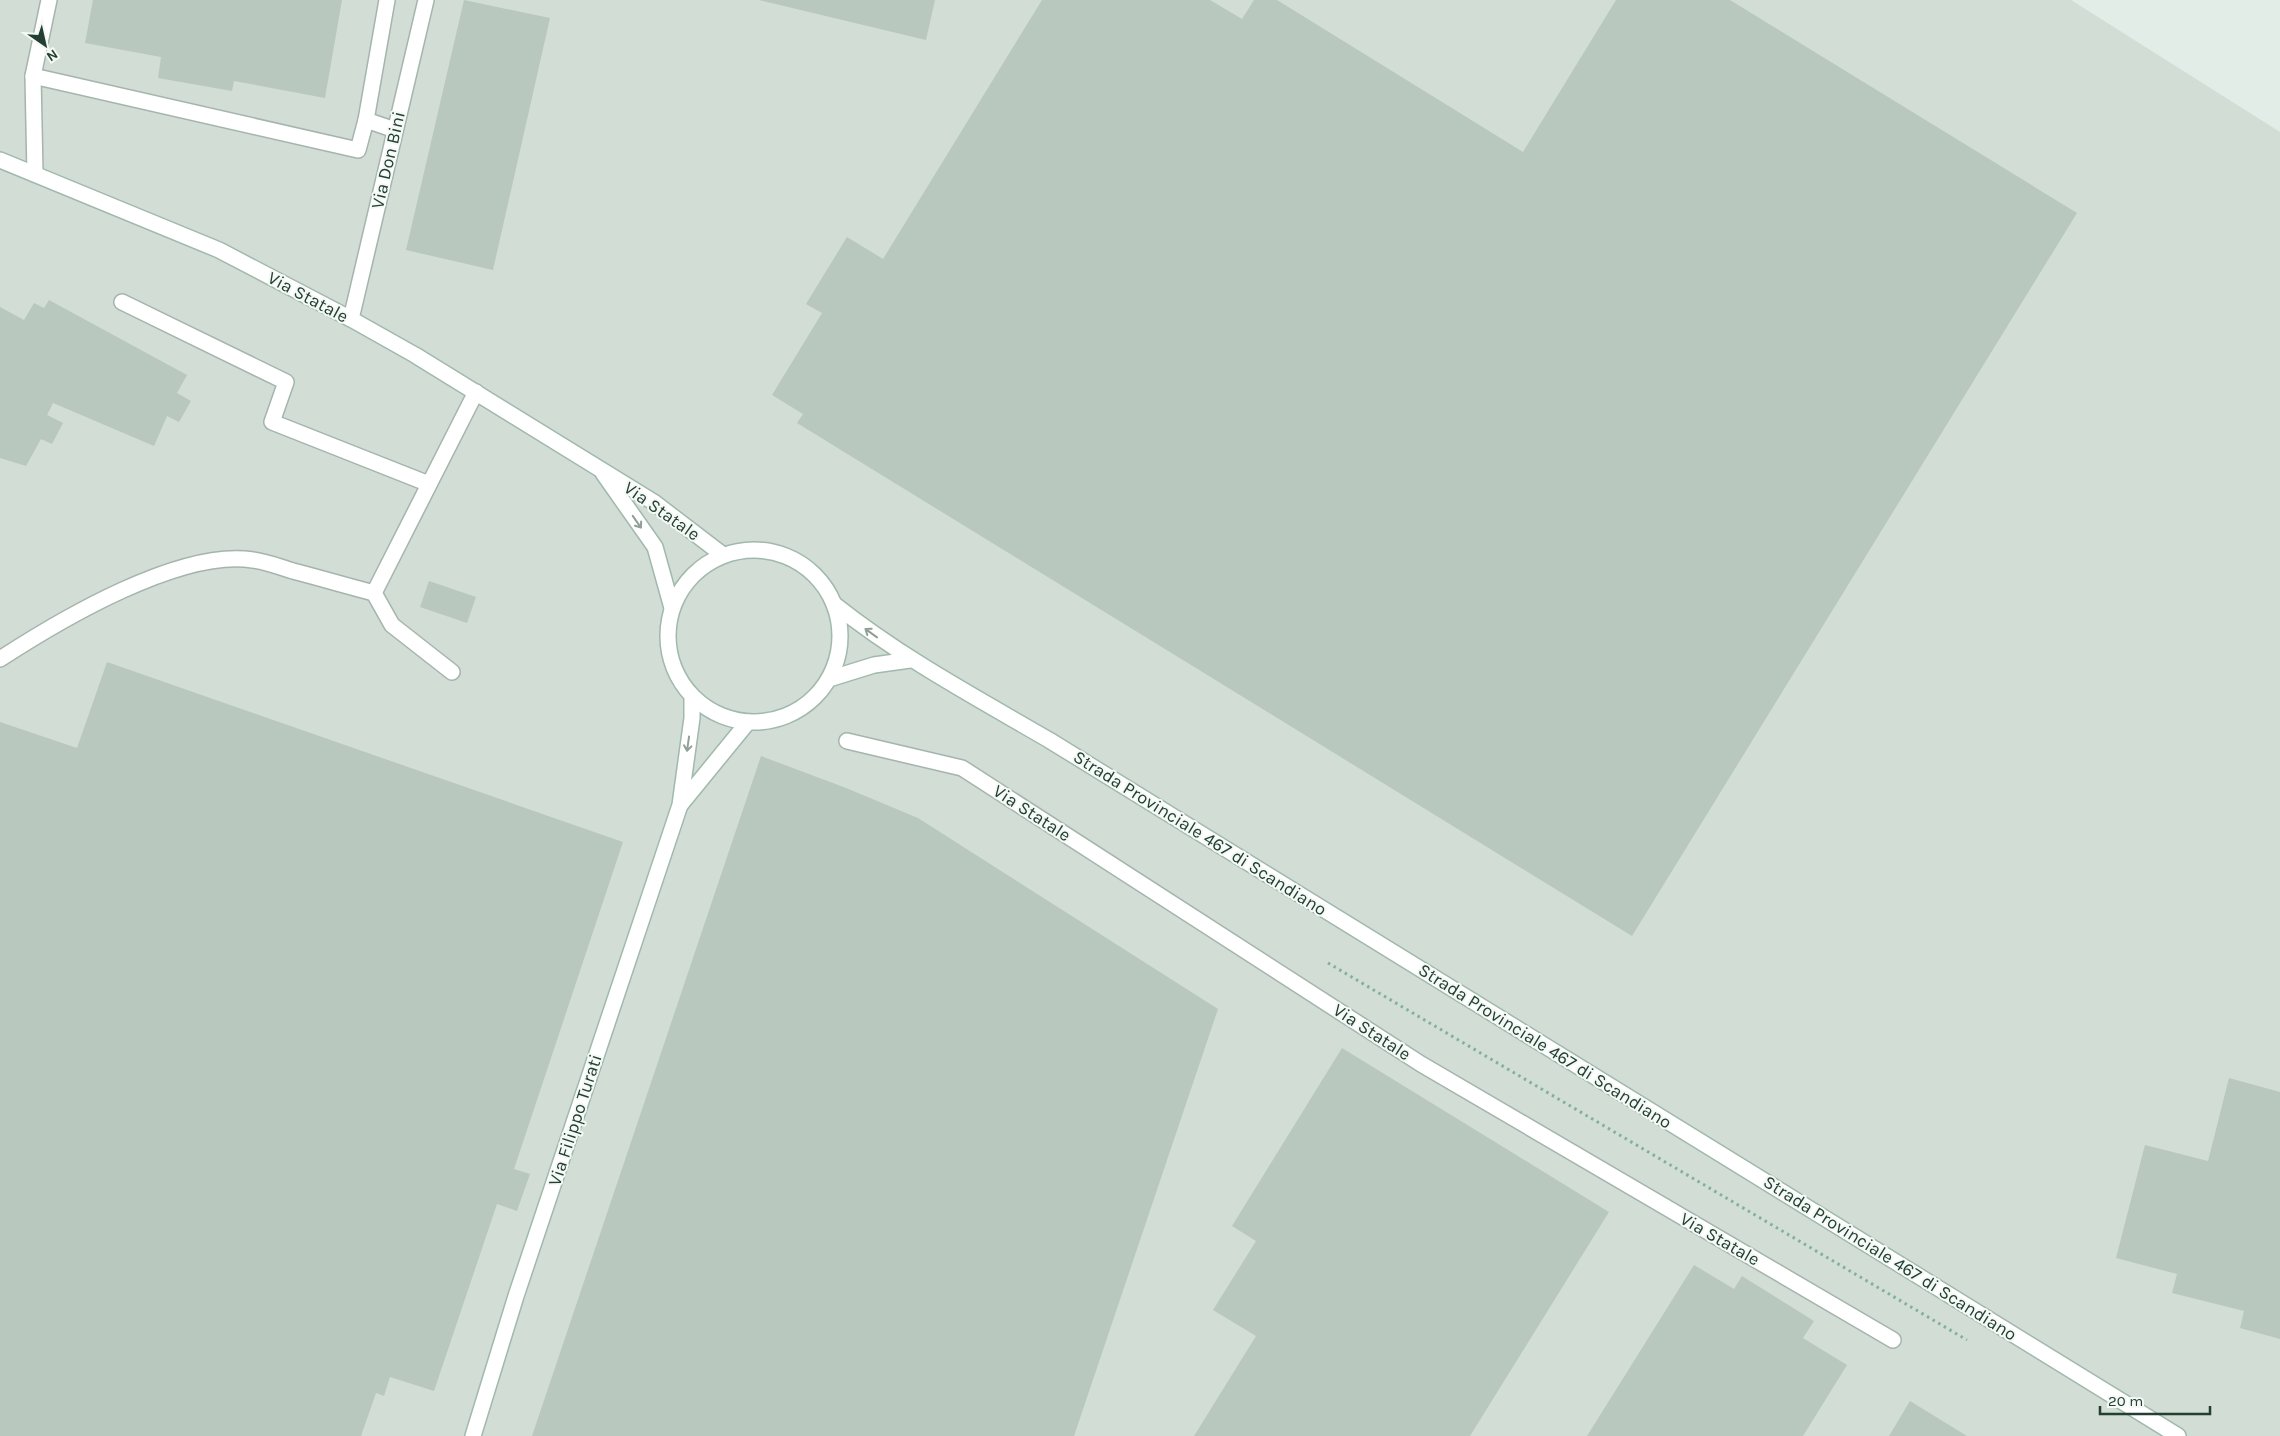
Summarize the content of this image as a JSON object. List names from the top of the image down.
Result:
{
  "streets": {
    "main road": [
      "Via Don Bini",
      "Via Statale",
      "Strada Provinciale 467 di Scandiano",
      "Via Filippo Turati"
    ]
  },
  "crossings": [
    ["Via Don Bini", "Via Statale"],
    ["Via Statale", "Strada Provinciale 467 di Scandiano"],
    ["Via Statale", "Via Filippo Turati"]
  ],
  "scale_bar": "20 m",
  "north": "bottom right"
}
